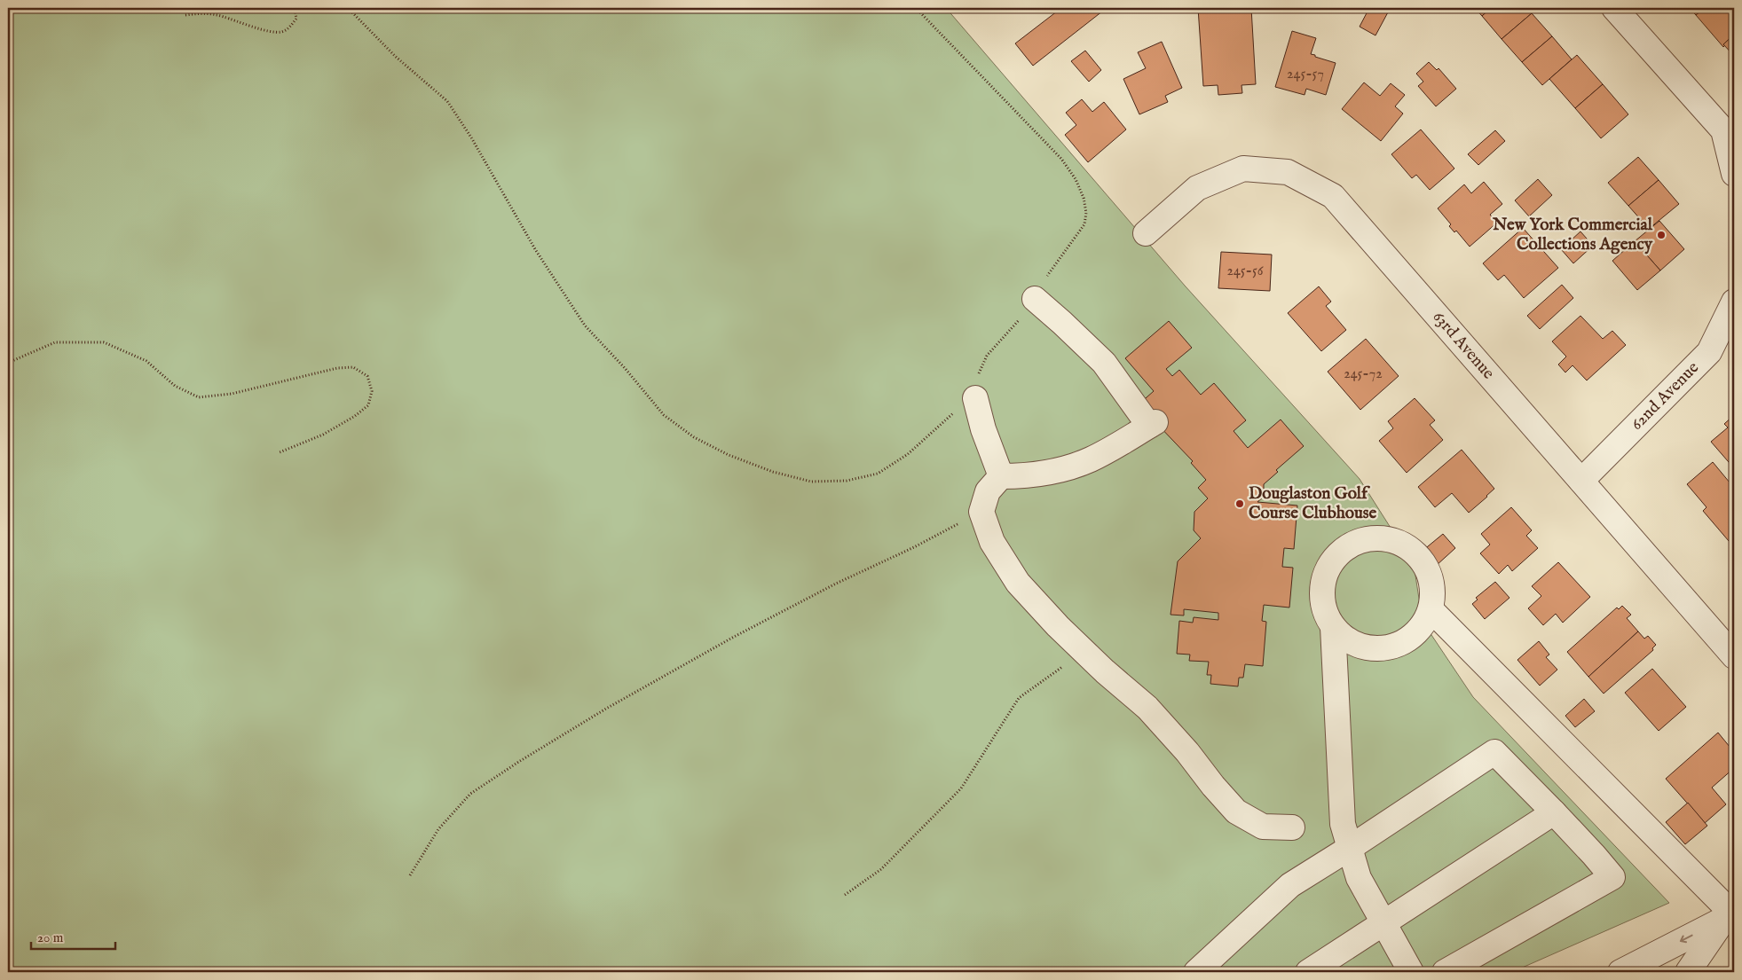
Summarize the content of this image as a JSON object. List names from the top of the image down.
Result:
{
  "streets": {
    "street": ["63rd Avenue", "62nd Avenue"]
  },
  "crossings": [
    ["63rd Avenue", "62nd Avenue"]
  ],
  "places": ["New York Commercial Collections Agency", "Douglaston Golf Course Clubhouse"],
  "house_numbers": ["245-57", "245-56", "245-72"],
  "scale_bar": "20 m"
}
